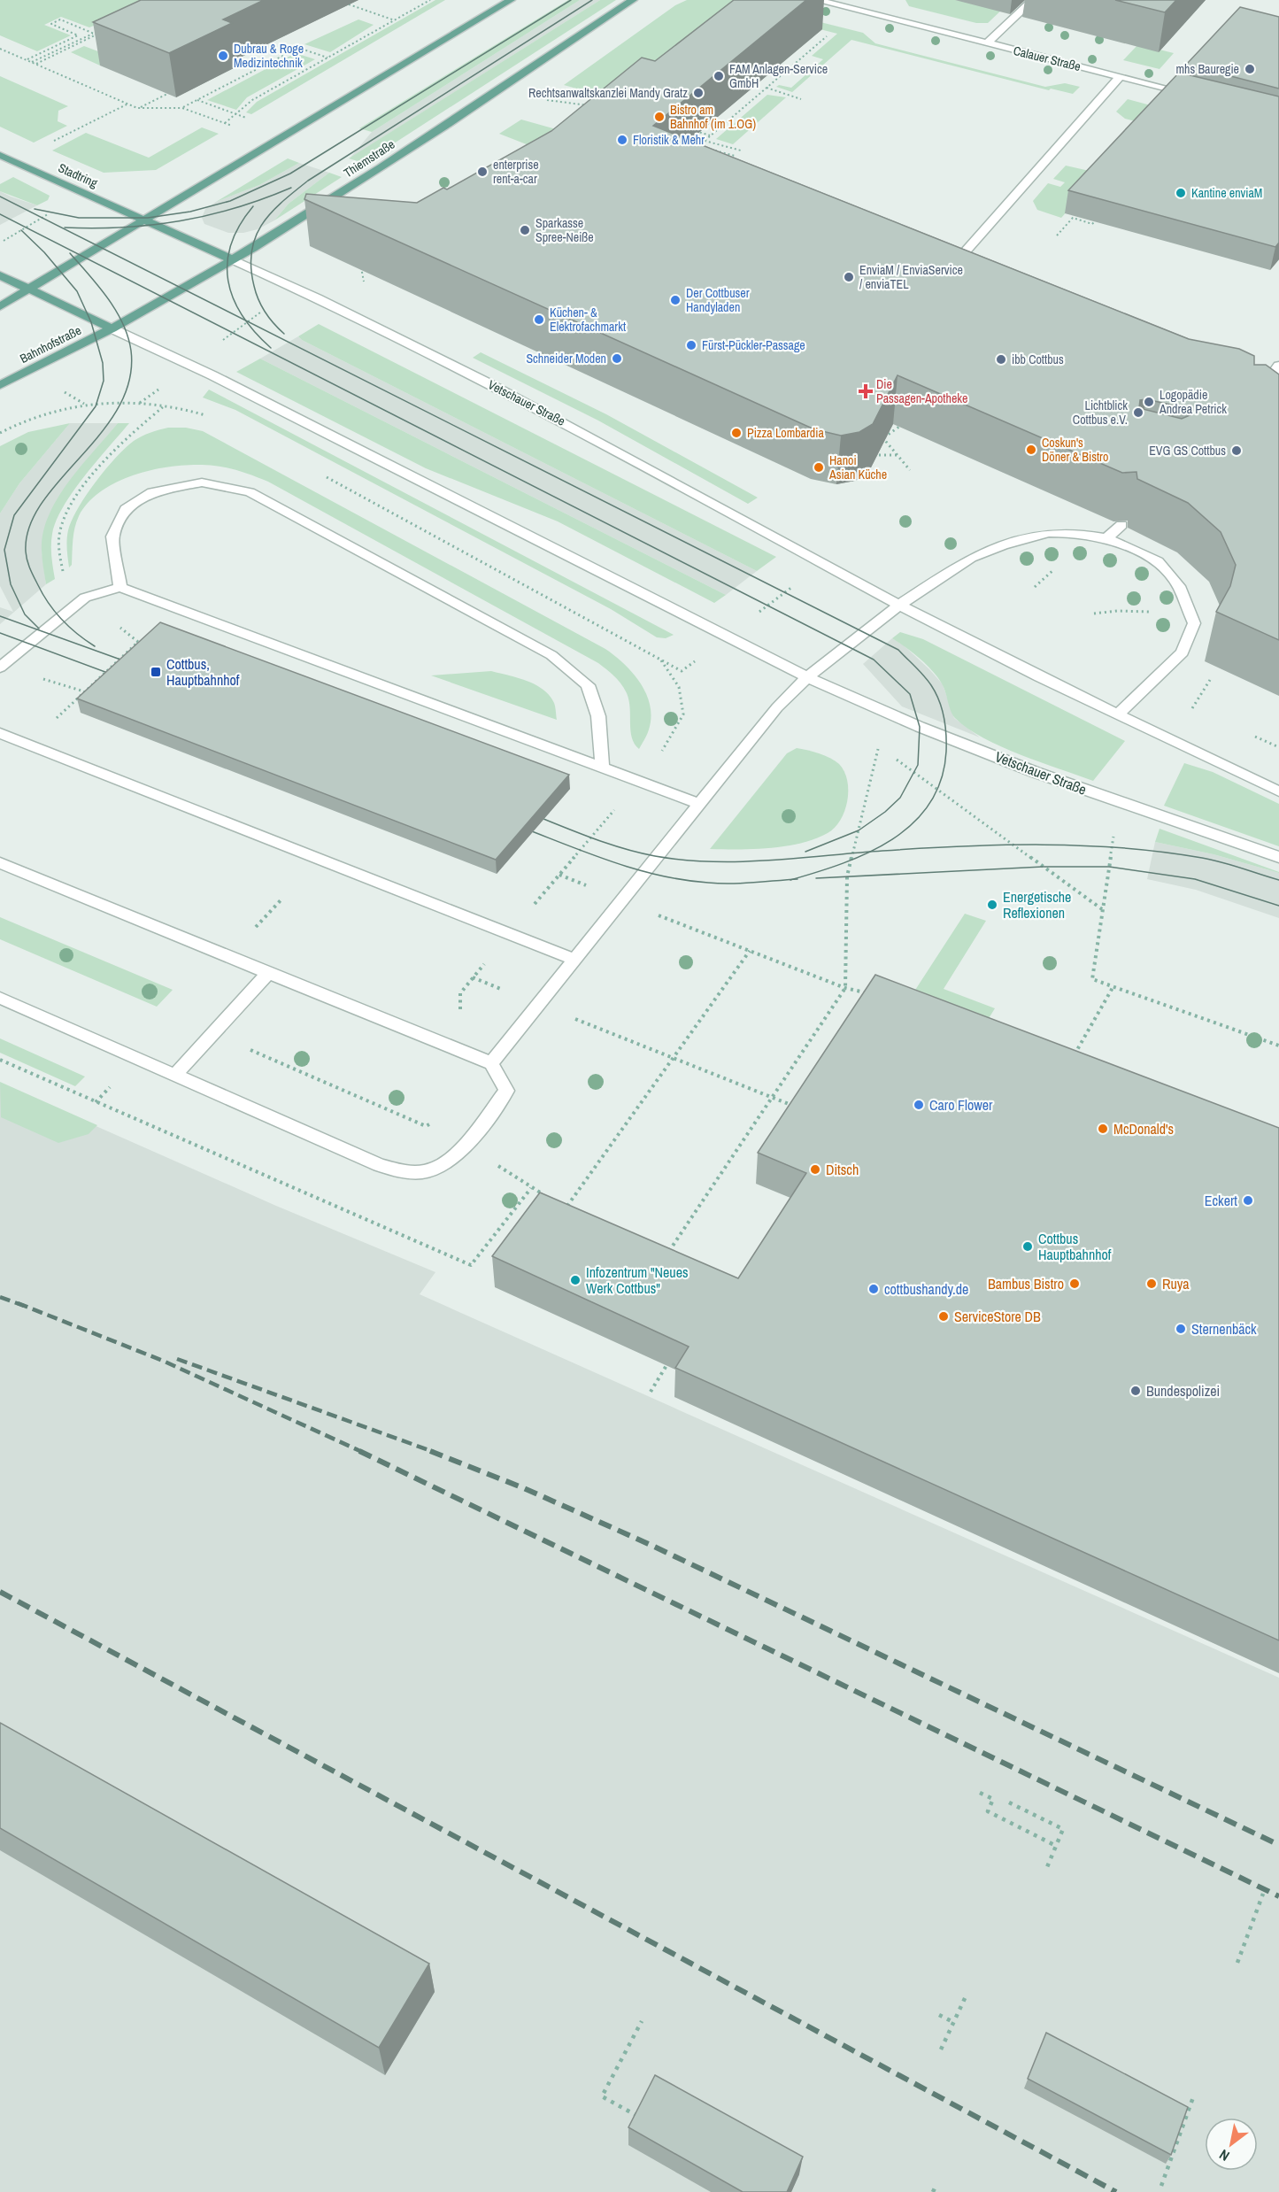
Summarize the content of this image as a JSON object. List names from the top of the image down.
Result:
{
  "streets": {
    "main road": [
      "Thiemstraße",
      "Stadtring",
      "Bahnhofstraße",
      "Vetschauer Straße"
    ],
    "street": ["Calauer Straße"]
  },
  "crossings": [
    ["Thiemstraße", "Bahnhofstraße"],
    ["Thiemstraße", "Vetschauer Straße"],
    ["Stadtring", "Vetschauer Straße"],
    ["Bahnhofstraße", "Vetschauer Straße"]
  ],
  "places": {
    "other": [
      "Dubrau & Roge Medizintechnik",
      "mhs Bauregie",
      "FAM Anlagen-Service GmbH",
      "Rechtsanwaltskanzlei Mandy Gratz",
      "Bistro am Bahnhof (im 1.OG)",
      "Floristik & Mehr",
      "enterprise rent-a-car",
      "Kantine enviaM",
      "Sparkasse Spree-Neiße",
      "EnviaM / EnviaService / enviaTEL",
      "Der Cottbuser Handyladen",
      "Küchen- & Elektrofachmarkt",
      "Fürst-Pückler-Passage",
      "Schneider Moden",
      "ibb Cottbus",
      "Logopädie Andrea Petrick",
      "Lichtblick Cottbus e.V.",
      "Pizza Lombardia",
      "Coskun's Döner & Bistro",
      "EVG GS Cottbus",
      "Hanoi Asian Küche",
      "Energetische Reflexionen",
      "Caro Flower",
      "McDonald's",
      "Ditsch",
      "Eckert",
      "Cottbus Hauptbahnhof",
      "Infozentrum \"Neues Werk Cottbus\"",
      "Bambus Bistro",
      "Ruya",
      "cottbushandy.de",
      "ServiceStore DB",
      "Sternenbäck",
      "Bundespolizei"
    ],
    "health": ["Die Passagen-Apotheke"],
    "transit": ["Cottbus, Hauptbahnhof"]
  },
  "north": "bottom left"
}
